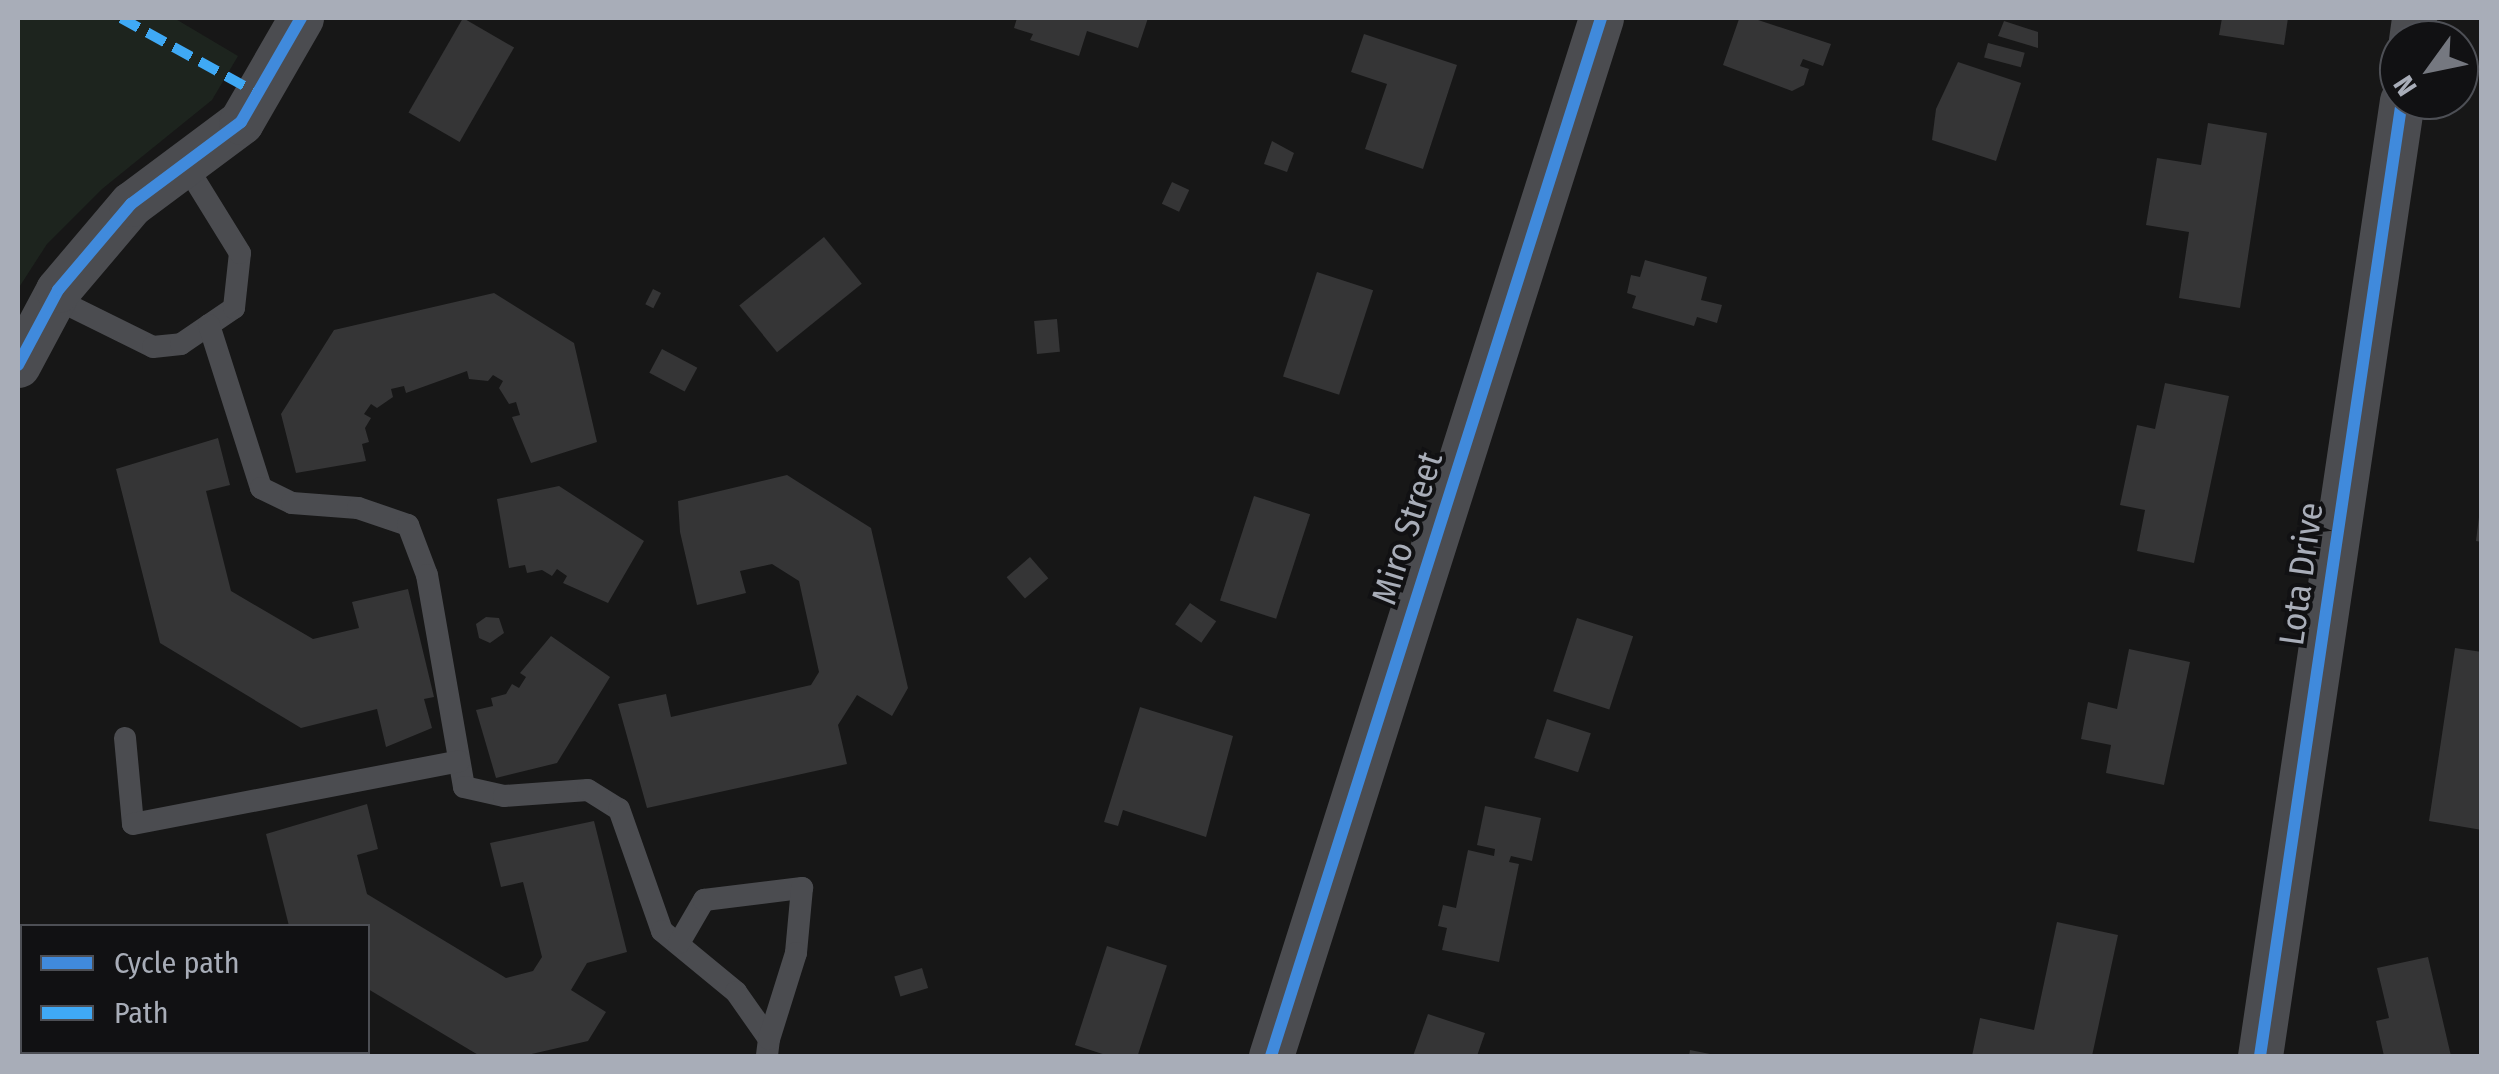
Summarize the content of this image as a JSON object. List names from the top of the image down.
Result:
{
  "streets": {
    "street": ["Miro Street", "Lota Drive"]
  },
  "legend": ["Cycle path", "Path"],
  "north": "bottom left"
}
